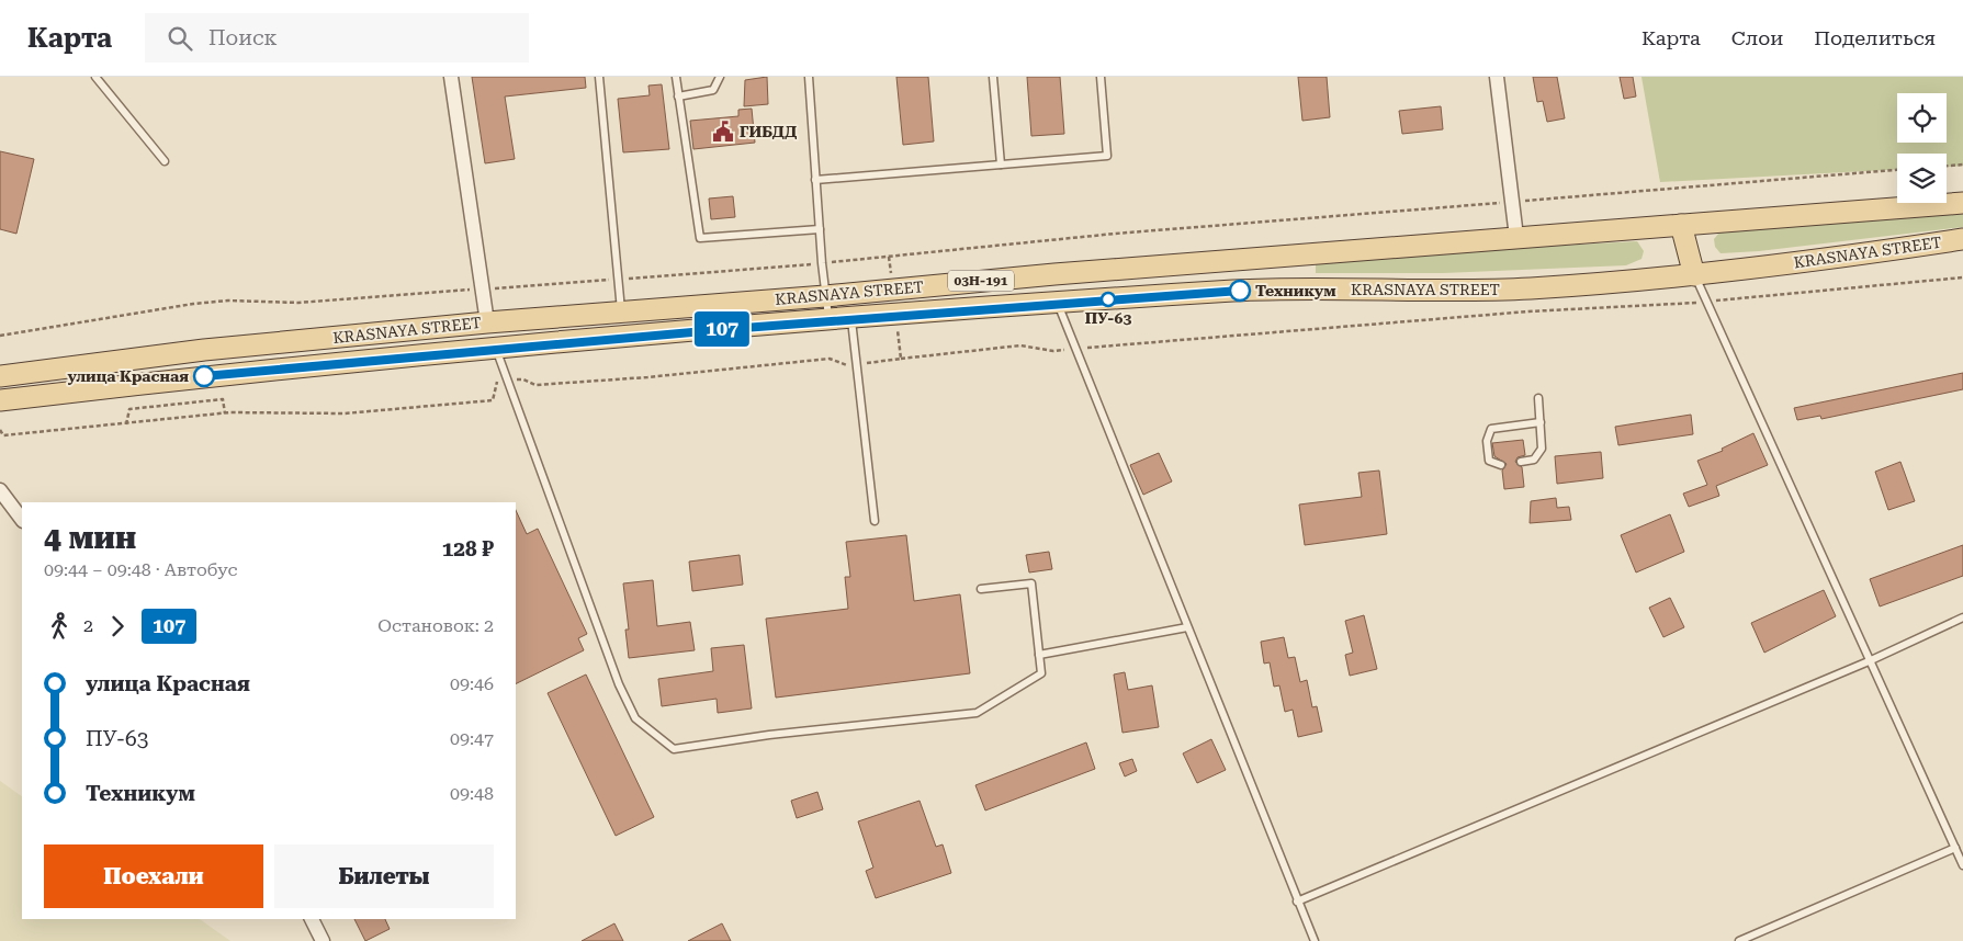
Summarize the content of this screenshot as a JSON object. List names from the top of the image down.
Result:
{
  "streets": {
    "main road": ["KRASNAYA STREET", "03Н-191"]
  },
  "places": {
    "public building": ["ГИБДД"],
    "other": ["Техникум", "ПУ-63", "улица Красная"]
  },
  "lines": ["bus line 107"],
  "page": {
    "header": "Карта",
    "search": "Поиск",
    "nav": ["Карта", "Слои", "Поделиться"],
    "on_map": "107",
    "heading": ["4 мин", "09:44 – 09:48 · Автобус", "128 ₽"],
    "legs": ["2", "107", "Остановок: 2"],
    "list": [
      {
        "name": "улица Красная",
        "value": "09:46"
      },
      {
        "name": "ПУ-63",
        "value": "09:47"
      },
      {
        "name": "Техникум",
        "value": "09:48"
      }
    ],
    "buttons": ["Поехали", "Билеты"]
  }
}
